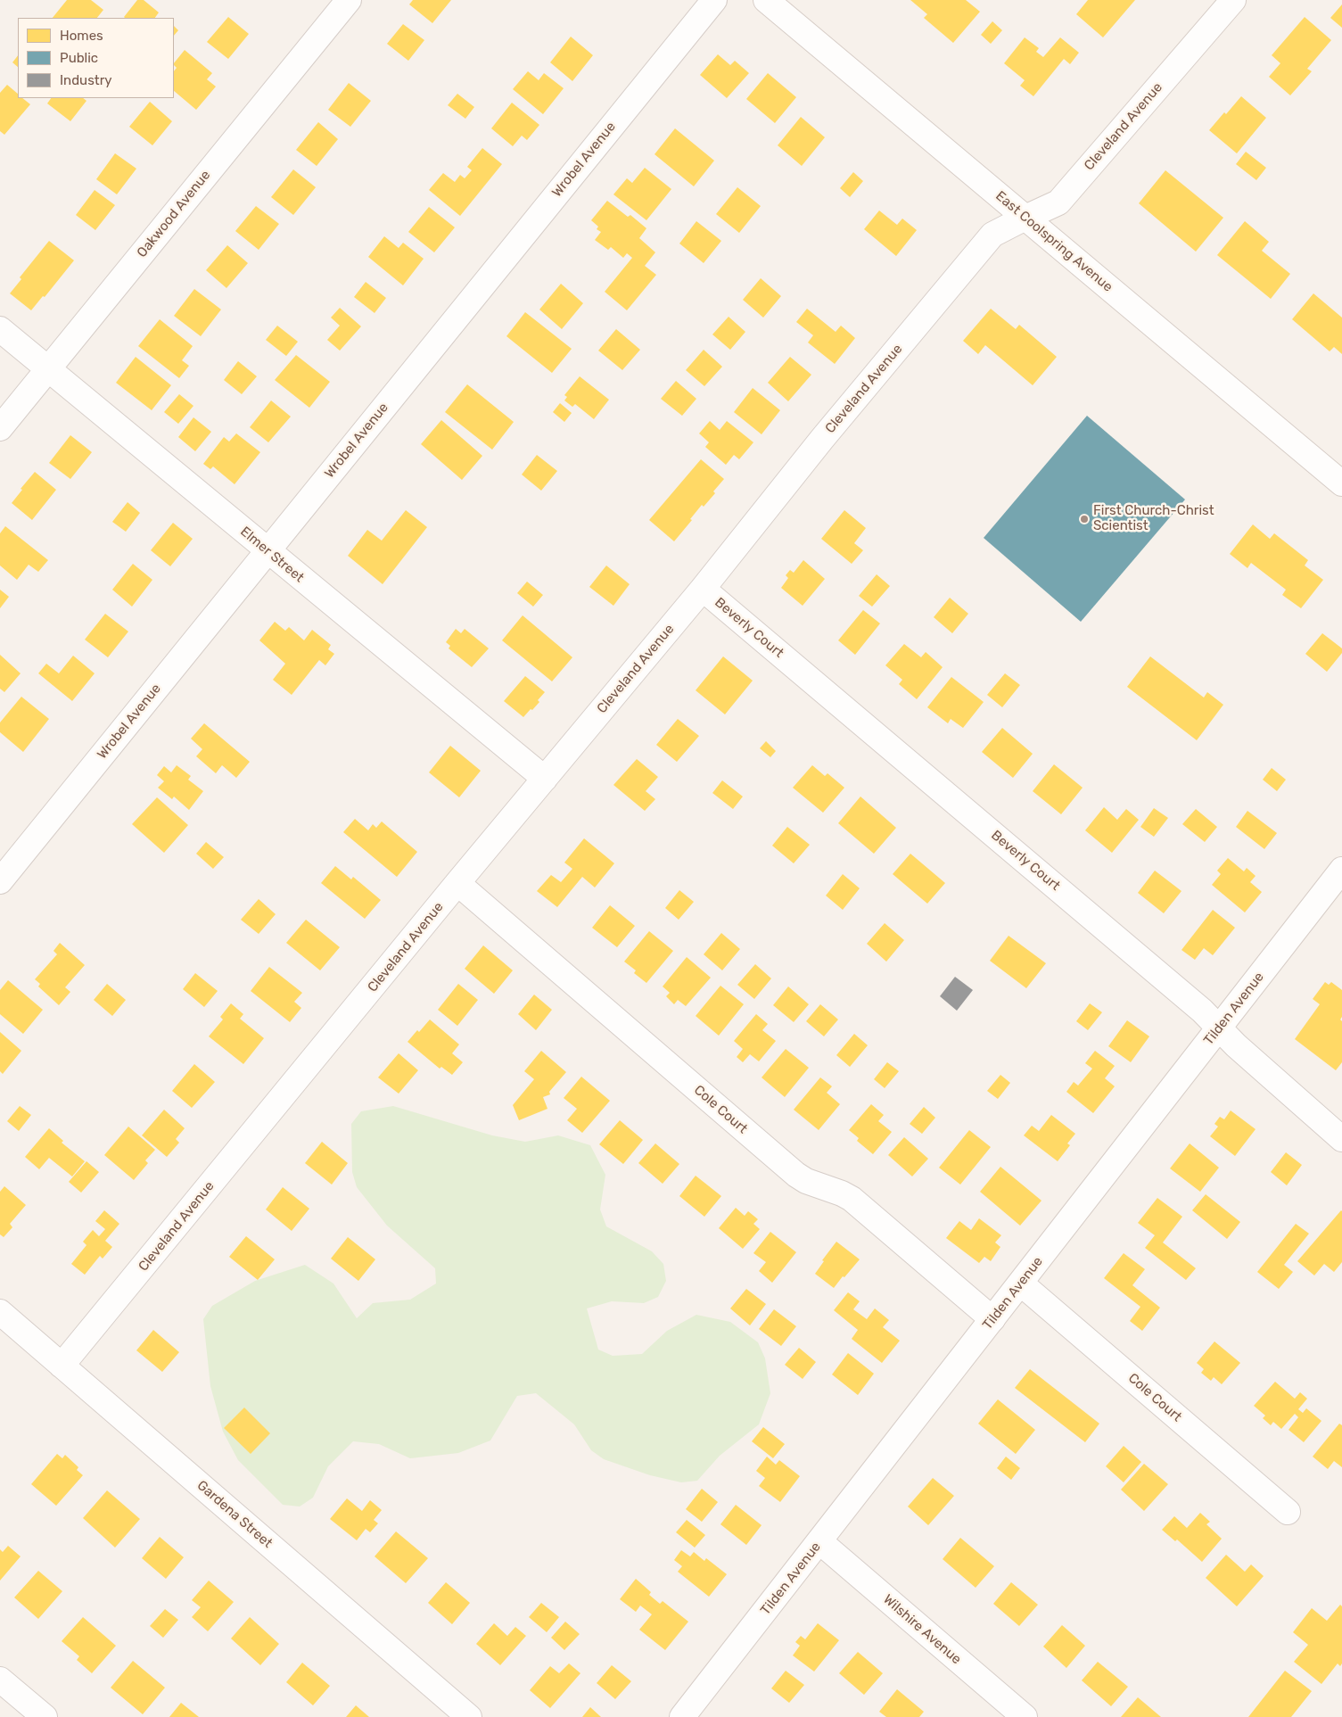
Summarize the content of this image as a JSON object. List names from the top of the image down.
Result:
{
  "streets": {
    "street": [
      "Cleveland Avenue",
      "Wrobel Avenue",
      "Oakwood Avenue",
      "East Coolspring Avenue",
      "Elmer Street",
      "Beverly Court",
      "Tilden Avenue",
      "Cole Court",
      "Gardena Street",
      "Wilshire Avenue"
    ]
  },
  "crossings": [
    ["Cleveland Avenue", "East Coolspring Avenue"],
    ["Cleveland Avenue", "Elmer Street"],
    ["Cleveland Avenue", "Beverly Court"],
    ["Cleveland Avenue", "Cole Court"],
    ["Cleveland Avenue", "Gardena Street"],
    ["Wrobel Avenue", "Elmer Street"],
    ["Oakwood Avenue", "Elmer Street"],
    ["Beverly Court", "Tilden Avenue"],
    ["Tilden Avenue", "Cole Court"],
    ["Tilden Avenue", "Wilshire Avenue"]
  ],
  "places": ["First Church-Christ Scientist"],
  "legend": ["Homes", "Public", "Industry"]
}
